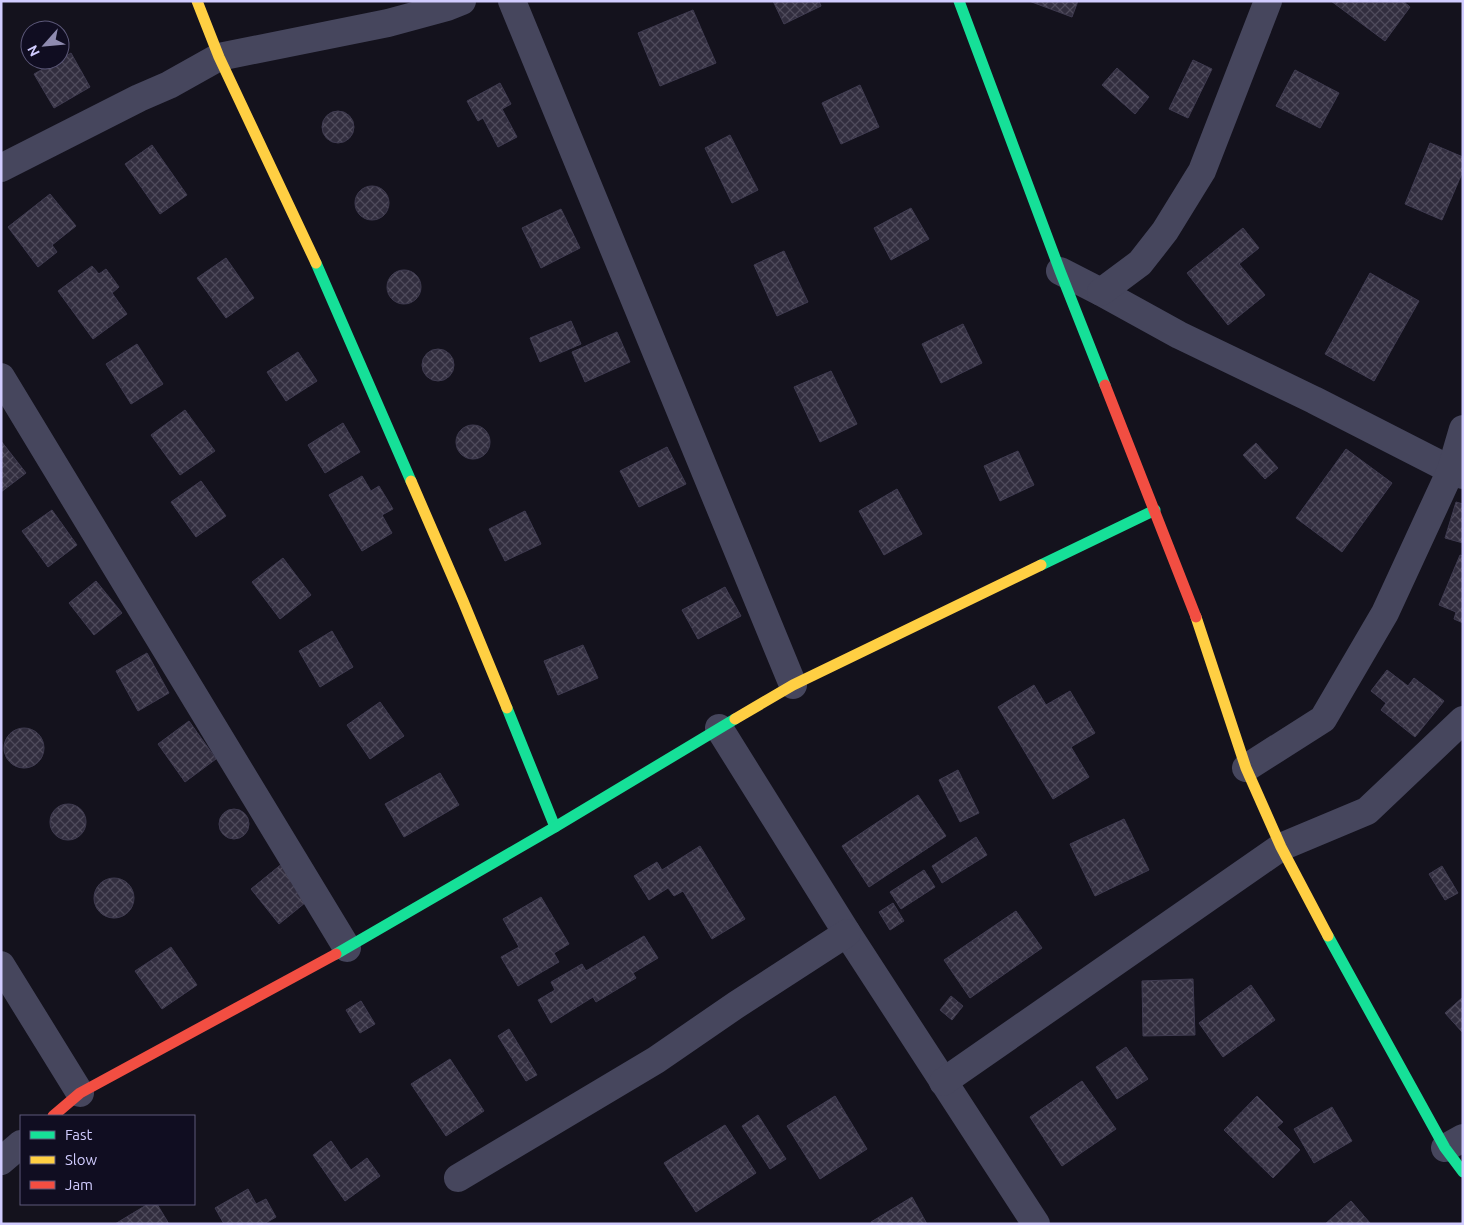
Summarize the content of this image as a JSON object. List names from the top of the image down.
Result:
{
  "legend": ["Fast", "Slow", "Jam"],
  "north": "bottom left"
}
